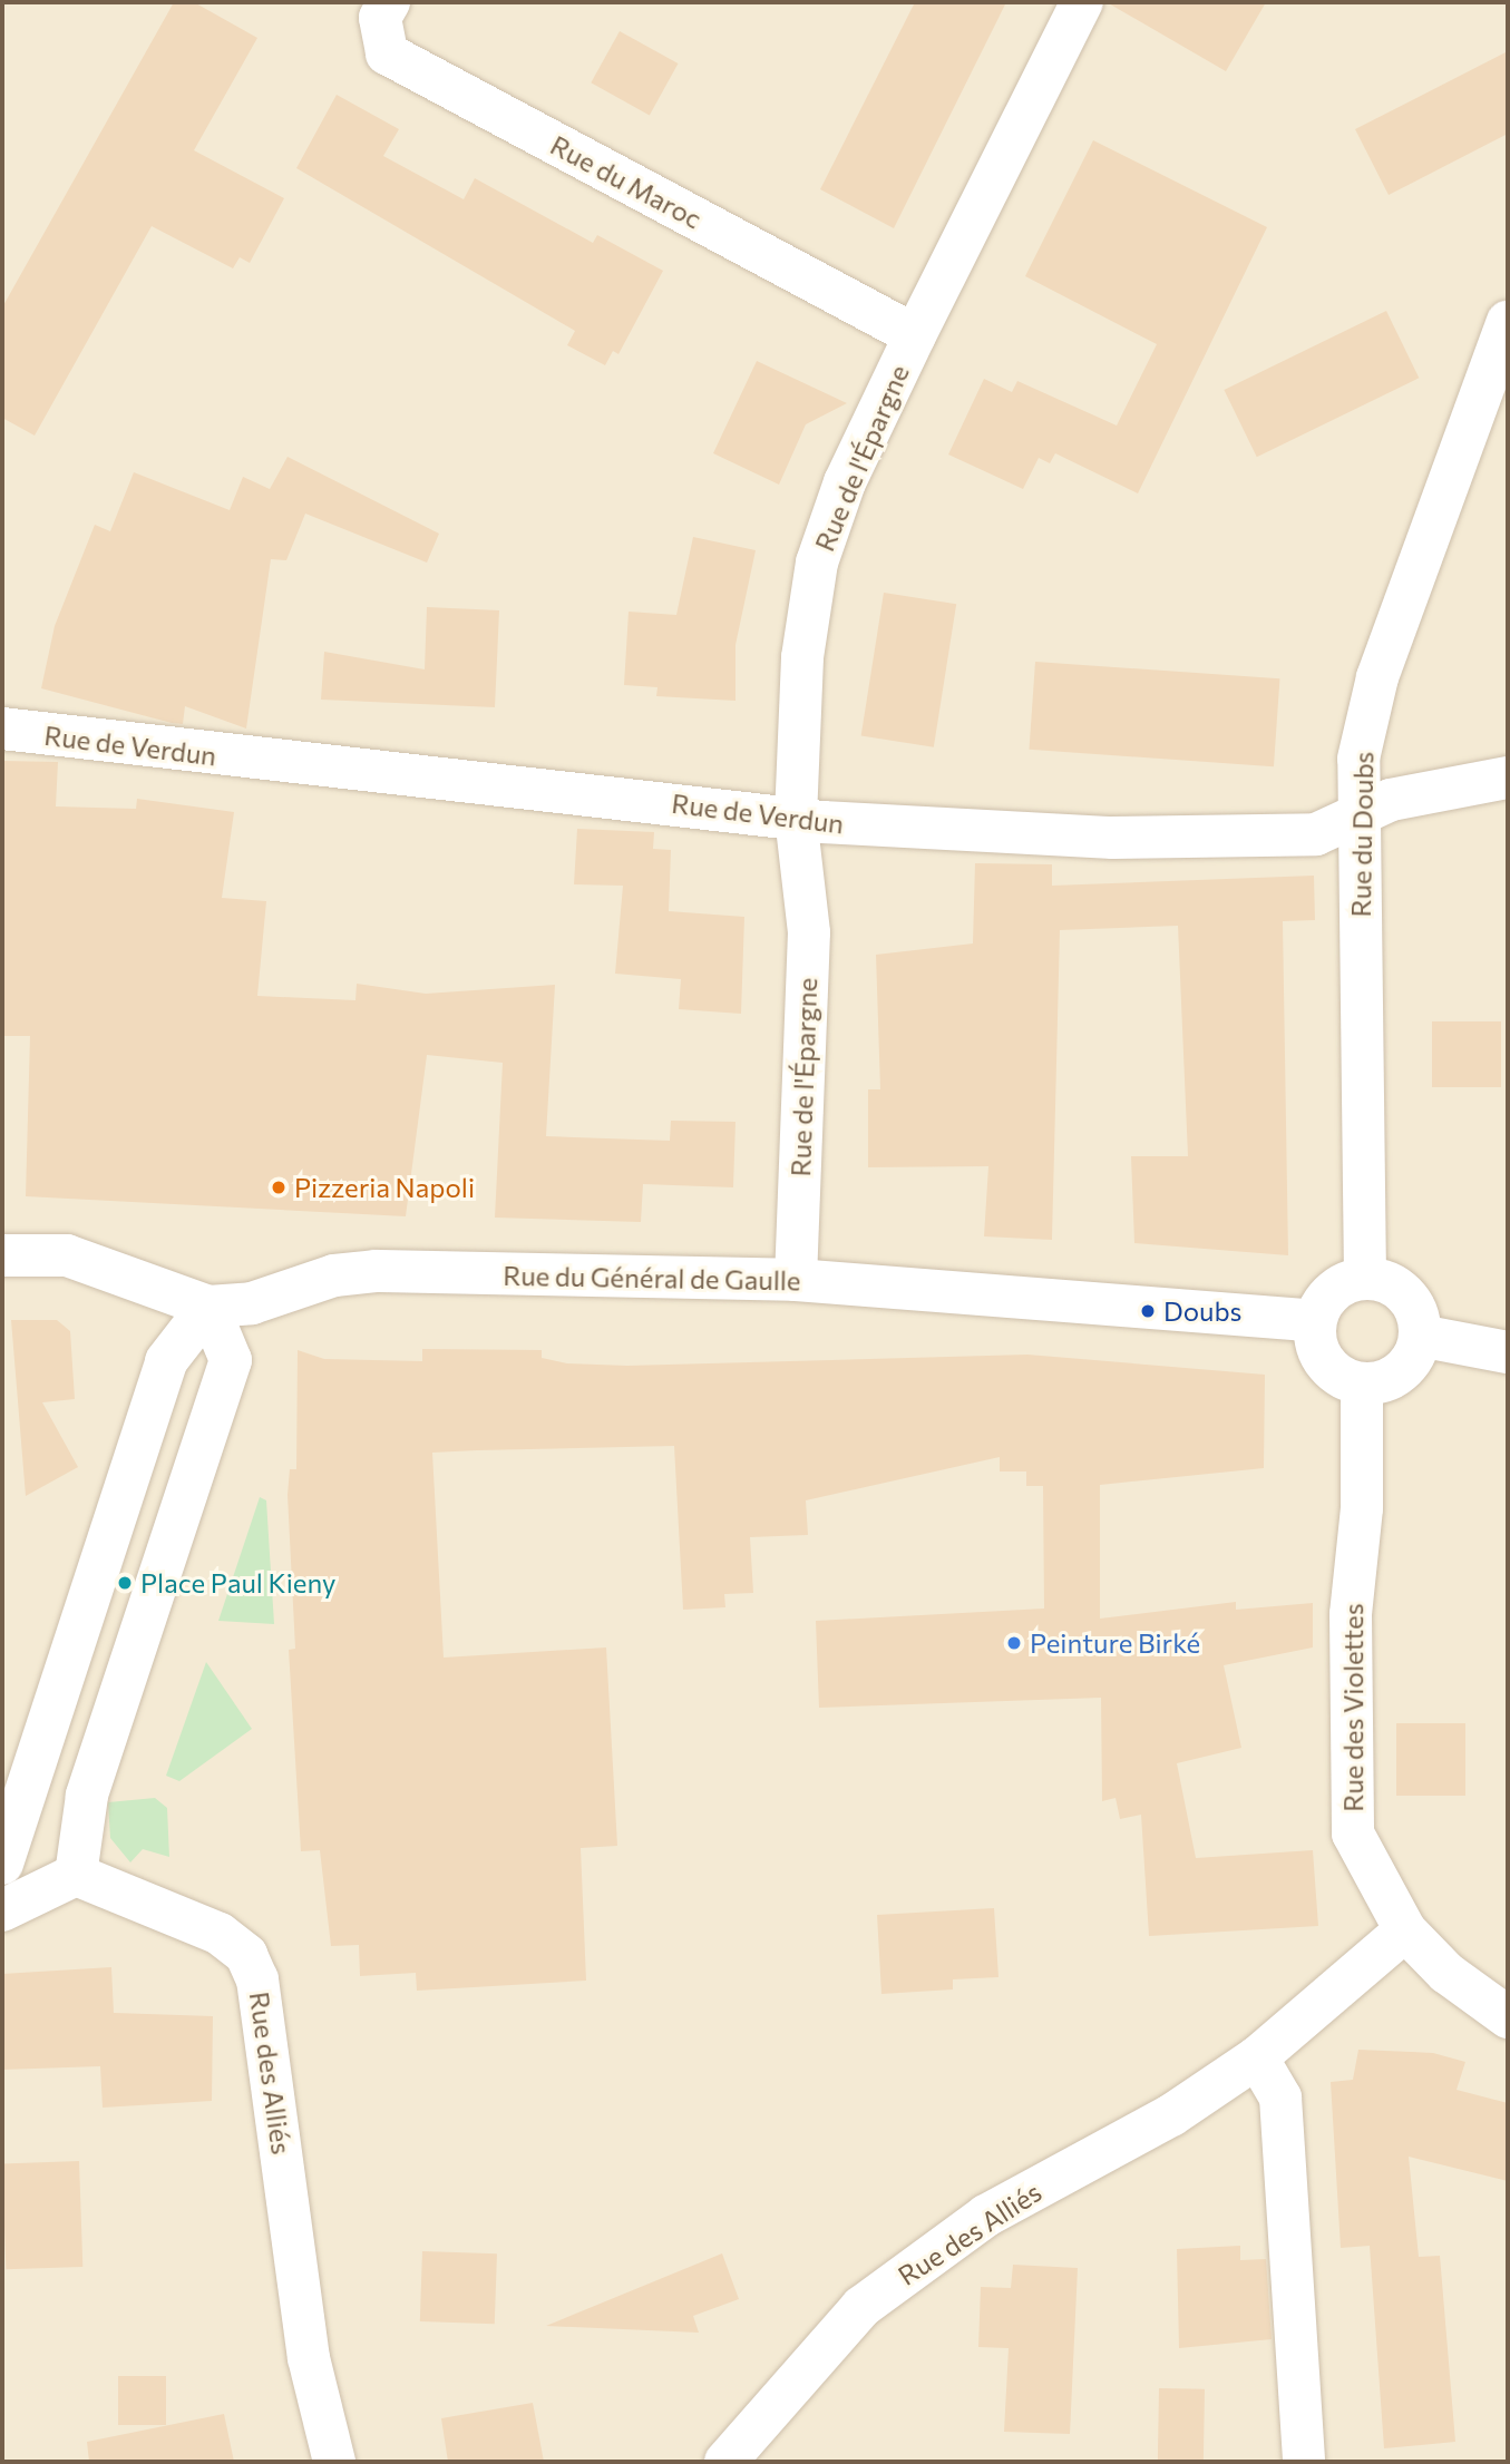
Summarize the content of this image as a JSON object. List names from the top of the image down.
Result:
{
  "streets": {
    "street": [
      "Rue du Maroc",
      "Rue de l'Épargne",
      "Rue de Verdun",
      "Rue du Doubs",
      "Rue du Général de Gaulle",
      "Rue des Violettes",
      "Rue des Alliés"
    ]
  },
  "crossings": [
    ["Rue du Maroc", "Rue de l'Épargne"],
    ["Rue de l'Épargne", "Rue de Verdun"],
    ["Rue de l'Épargne", "Rue du Général de Gaulle"],
    ["Rue de Verdun", "Rue du Doubs"],
    ["Rue du Doubs", "Rue du Général de Gaulle"],
    ["Rue du Doubs", "Rue des Violettes"],
    ["Rue du Général de Gaulle", "Rue des Violettes"],
    ["Rue des Violettes", "Rue des Alliés"]
  ],
  "places": [
    "Pizzeria Napoli",
    "Doubs",
    "Place Paul Kieny",
    "Peinture Birké"
  ]
}
